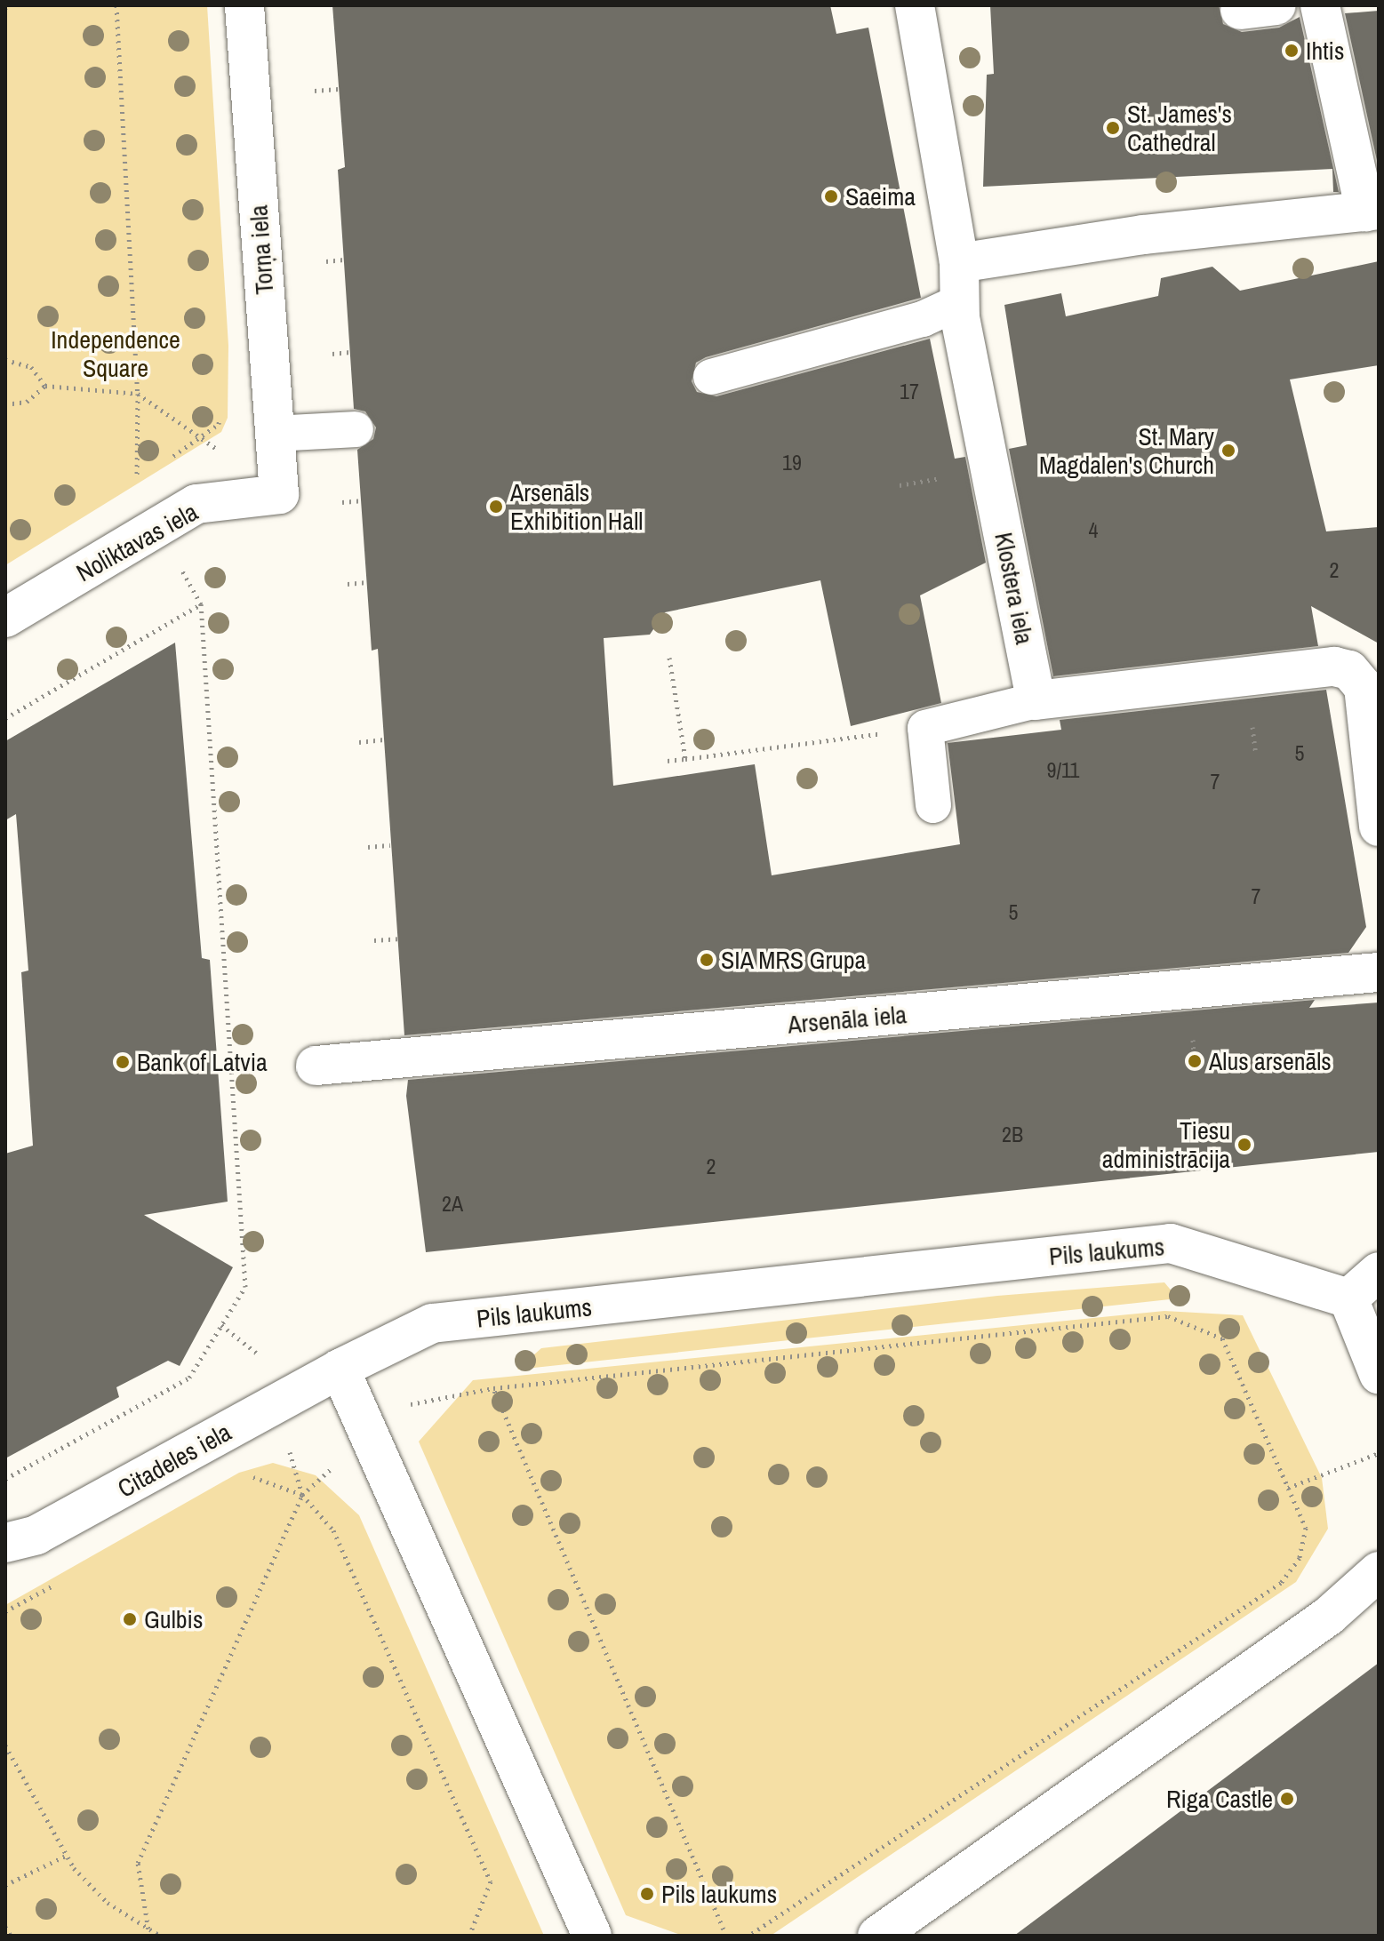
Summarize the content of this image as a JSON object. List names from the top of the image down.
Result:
{
  "streets": {
    "street": [
      "Torņa iela",
      "Noliktavas iela",
      "Klostera iela",
      "Arsenāla iela",
      "Pils laukums",
      "Citadeles iela"
    ]
  },
  "crossings": [
    ["Torņa iela", "Noliktavas iela"],
    ["Pils laukums", "Citadeles iela"]
  ],
  "parks": ["Independence Square"],
  "places": [
    "Ihtis",
    "St. James's Cathedral",
    "Saeima",
    "St. Mary Magdalen's Church",
    "Arsenāls Exhibition Hall",
    "SIA MRS Grupa",
    "Alus arsenāls",
    "Bank of Latvia",
    "Tiesu administrācija",
    "Gulbis",
    "Riga Castle",
    "Pils laukums"
  ],
  "house_numbers": [
    "17",
    "19",
    "4",
    "2",
    "5",
    "9/11",
    "7",
    "7",
    "5",
    "2B",
    "2",
    "2A"
  ]
}
